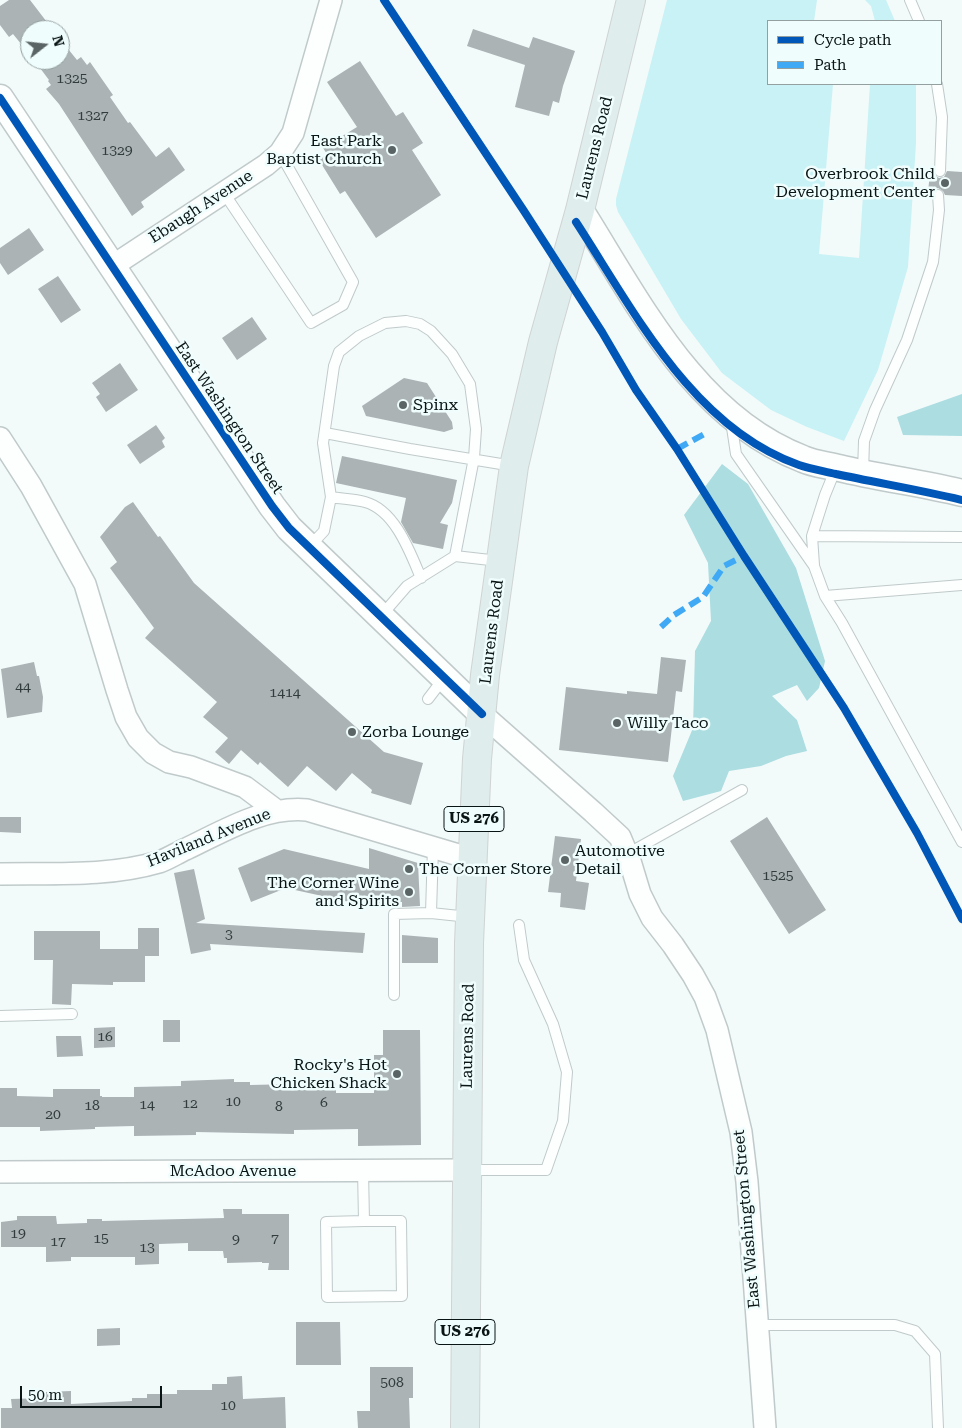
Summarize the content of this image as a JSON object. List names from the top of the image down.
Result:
{
  "streets": {
    "main road": ["Laurens Road", "US 276"],
    "street": [
      "Ebaugh Avenue",
      "East Washington Street",
      "Haviland Avenue",
      "McAdoo Avenue"
    ]
  },
  "crossings": [
    ["Laurens Road", "East Washington Street"],
    ["Laurens Road", "Haviland Avenue"],
    ["Laurens Road", "McAdoo Avenue"],
    ["Ebaugh Avenue", "East Washington Street"]
  ],
  "places": [
    "East Park Baptist Church",
    "Overbrook Child Development Center",
    "Spinx",
    "Willy Taco",
    "Zorba Lounge",
    "Automotive Detail",
    "The Corner Store",
    "The Corner Wine and Spirits",
    "Rocky's Hot Chicken Shack"
  ],
  "house_numbers": [
    "1325",
    "1327",
    "1329",
    "44",
    "1414",
    "1525",
    "3",
    "16",
    "10",
    "6",
    "12",
    "14",
    "18",
    "8",
    "20",
    "19",
    "15",
    "7",
    "9",
    "17",
    "13",
    "508",
    "10"
  ],
  "legend": ["Cycle path", "Path"],
  "scale_bar": "50 m",
  "north": "right"
}
